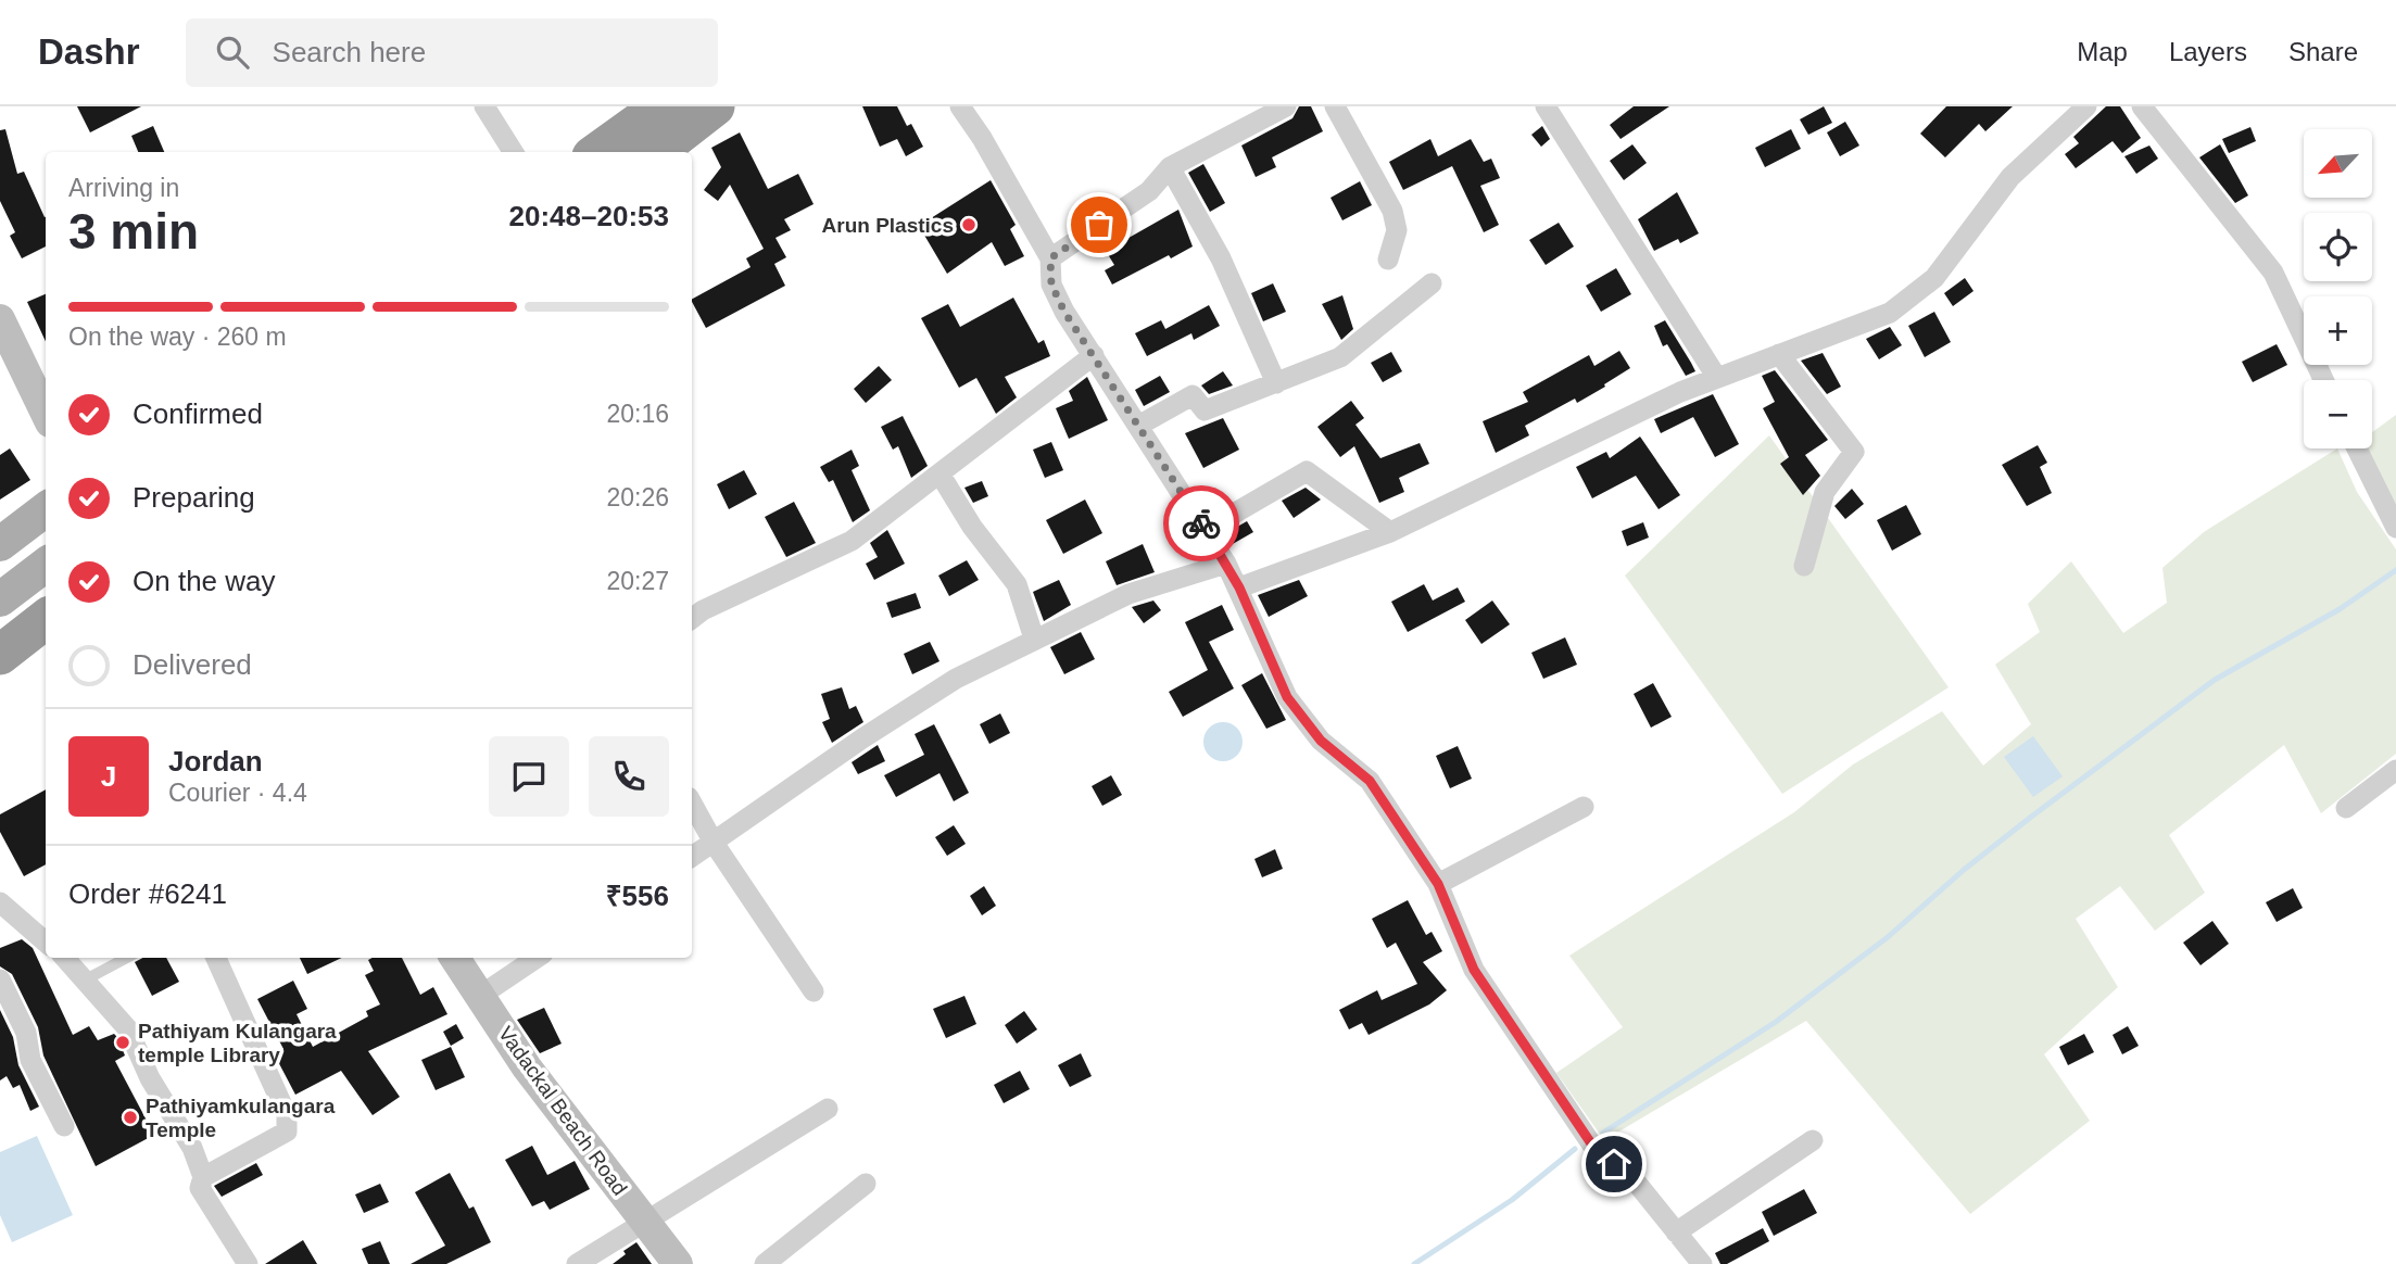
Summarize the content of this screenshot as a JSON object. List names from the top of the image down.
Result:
{
  "streets": {
    "main road": ["Vadackal Beach Road"]
  },
  "places": ["Arun Plastics", "Pathiyam Kulangara temple Library", "Pathiyamkulangara Temple"],
  "north": "bottom left",
  "page": {
    "header": "Dashr",
    "search": "Search here",
    "nav": ["Map", "Layers", "Share"],
    "map_buttons": ["+", "−"],
    "heading": ["3 min", "Arriving in", "20:48–20:53"],
    "panel": [
      "Jordan",
      "Courier · 4.4",
      "Order #6241",
      "₹556"
    ],
    "bar": "On the way · 260 m",
    "list": [
      ["Confirmed", "20:16"],
      ["Preparing", "20:26"],
      ["On the way", "20:27"],
      "Delivered"
    ],
    "round": "J"
  }
}
